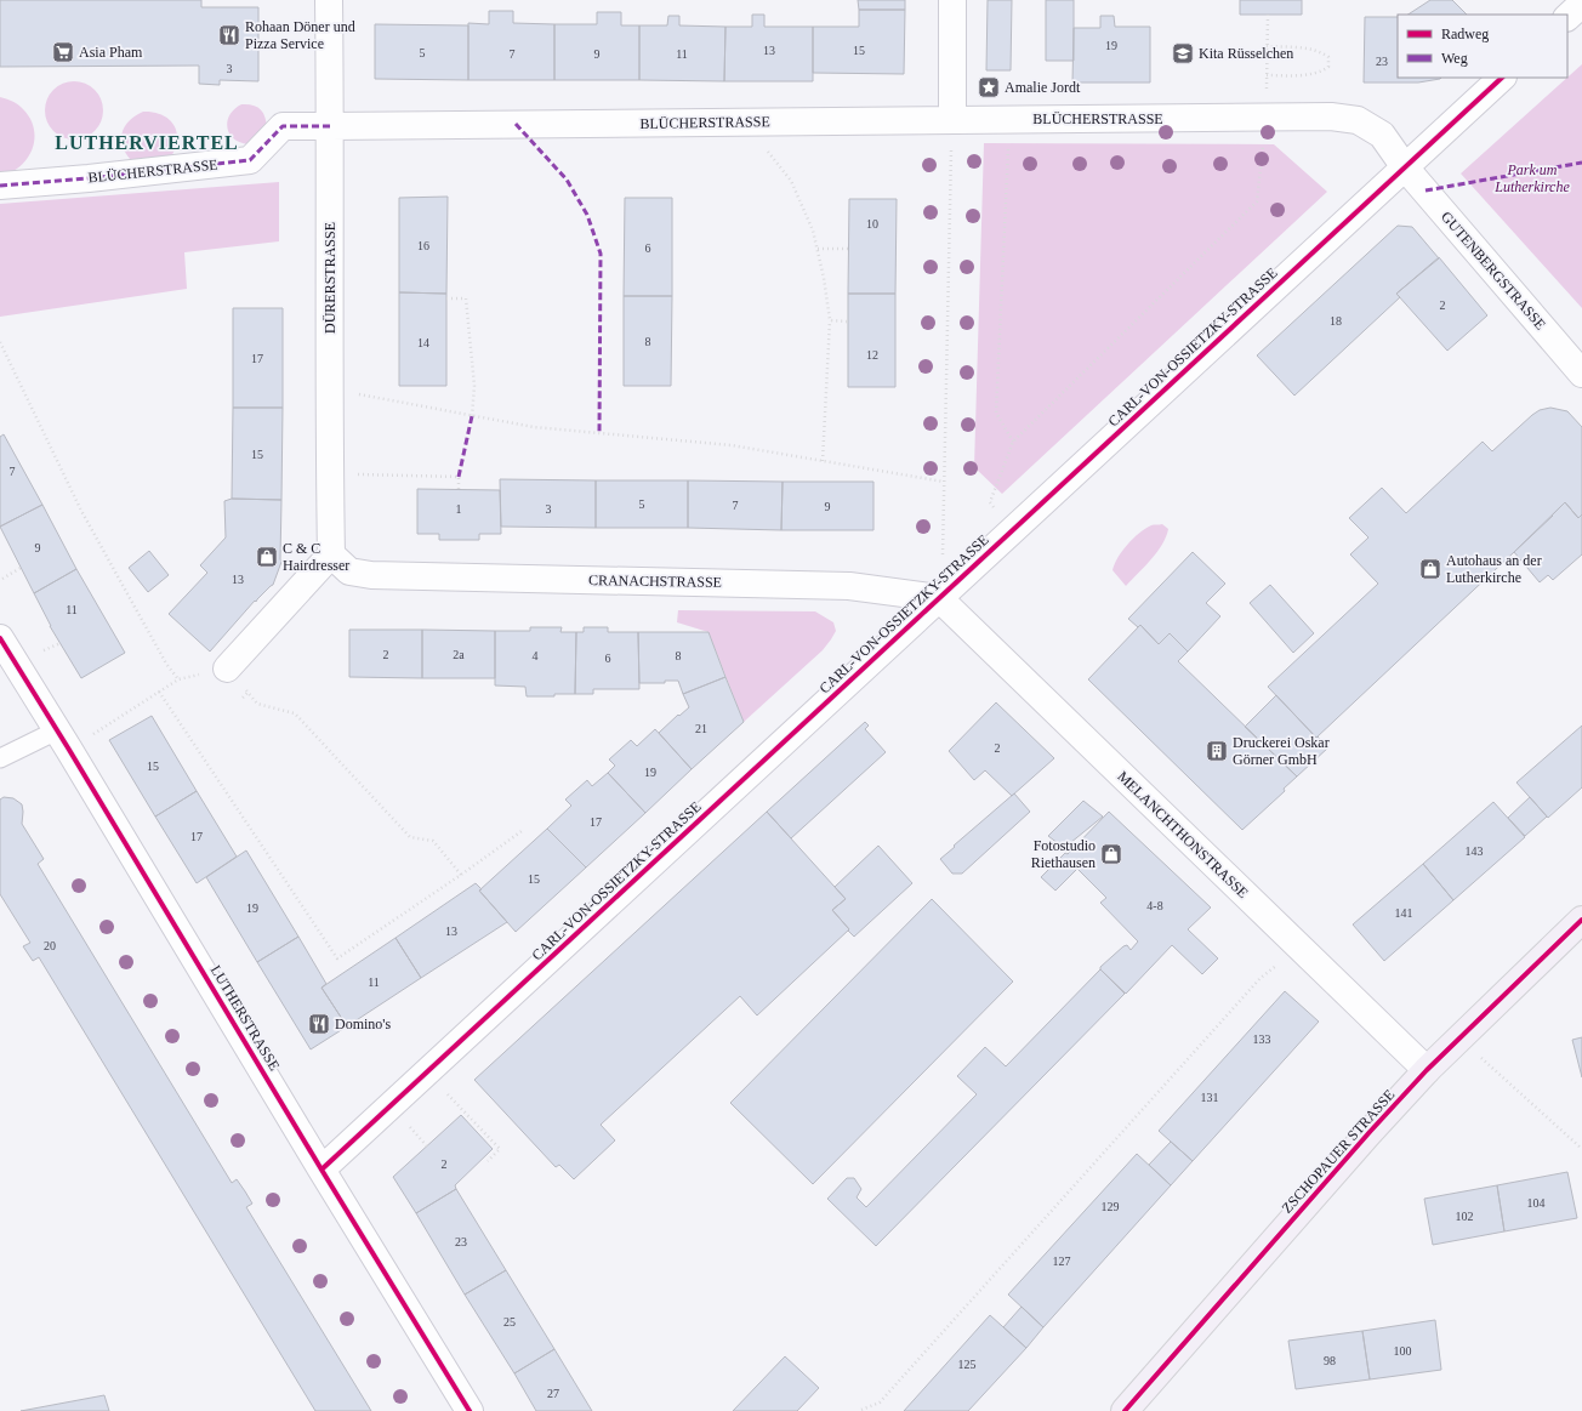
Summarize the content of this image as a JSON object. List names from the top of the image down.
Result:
{
  "streets": {
    "main road": ["ZSCHOPAUER STRASSE"],
    "street": [
      "BLÜCHERSTRASSE",
      "GUTENBERGSTRASSE",
      "DÜRERSTRASSE",
      "CARL-VON-OSSIETZKY-STRASSE",
      "CRANACHSTRASSE",
      "MELANCHTHONSTRASSE",
      "LUTHERSTRASSE"
    ]
  },
  "crossings": [
    ["BLÜCHERSTRASSE", "GUTENBERGSTRASSE"],
    ["BLÜCHERSTRASSE", "DÜRERSTRASSE"],
    ["BLÜCHERSTRASSE", "CARL-VON-OSSIETZKY-STRASSE"],
    ["GUTENBERGSTRASSE", "CARL-VON-OSSIETZKY-STRASSE"],
    ["DÜRERSTRASSE", "CRANACHSTRASSE"],
    ["CARL-VON-OSSIETZKY-STRASSE", "CRANACHSTRASSE"],
    ["CARL-VON-OSSIETZKY-STRASSE", "MELANCHTHONSTRASSE"],
    ["CARL-VON-OSSIETZKY-STRASSE", "LUTHERSTRASSE"],
    ["CRANACHSTRASSE", "MELANCHTHONSTRASSE"],
    ["MELANCHTHONSTRASSE", "ZSCHOPAUER STRASSE"]
  ],
  "districts": ["LUTHERVIERTEL"],
  "parks": ["Park um Lutherkirche"],
  "places": {
    "restaurant": ["Rohaan Döner und Pizza Service", "Domino's"],
    "supermarket": ["Asia Pham"],
    "school or university": ["Kita Rüsselchen"],
    "place": ["Amalie Jordt"],
    "shop": ["C & C Hairdresser", "Autohaus an der Lutherkirche", "Fotostudio Riethausen"],
    "building": ["Druckerei Oskar Görner GmbH"]
  },
  "house_numbers": [
    "19",
    "13",
    "15",
    "5",
    "7",
    "9",
    "11",
    "23",
    "3",
    "10",
    "16",
    "6",
    "2",
    "18",
    "8",
    "14",
    "12",
    "17",
    "15",
    "7",
    "5",
    "7",
    "9",
    "1",
    "3",
    "9",
    "13",
    "11",
    "2",
    "2a",
    "4",
    "8",
    "6",
    "21",
    "2",
    "15",
    "19",
    "17",
    "17",
    "143",
    "15",
    "4-8",
    "19",
    "141",
    "13",
    "20",
    "11",
    "133",
    "131",
    "2",
    "104",
    "129",
    "102",
    "23",
    "127",
    "25",
    "100",
    "98",
    "125",
    "27"
  ],
  "legend": ["Radweg", "Weg"]
}
